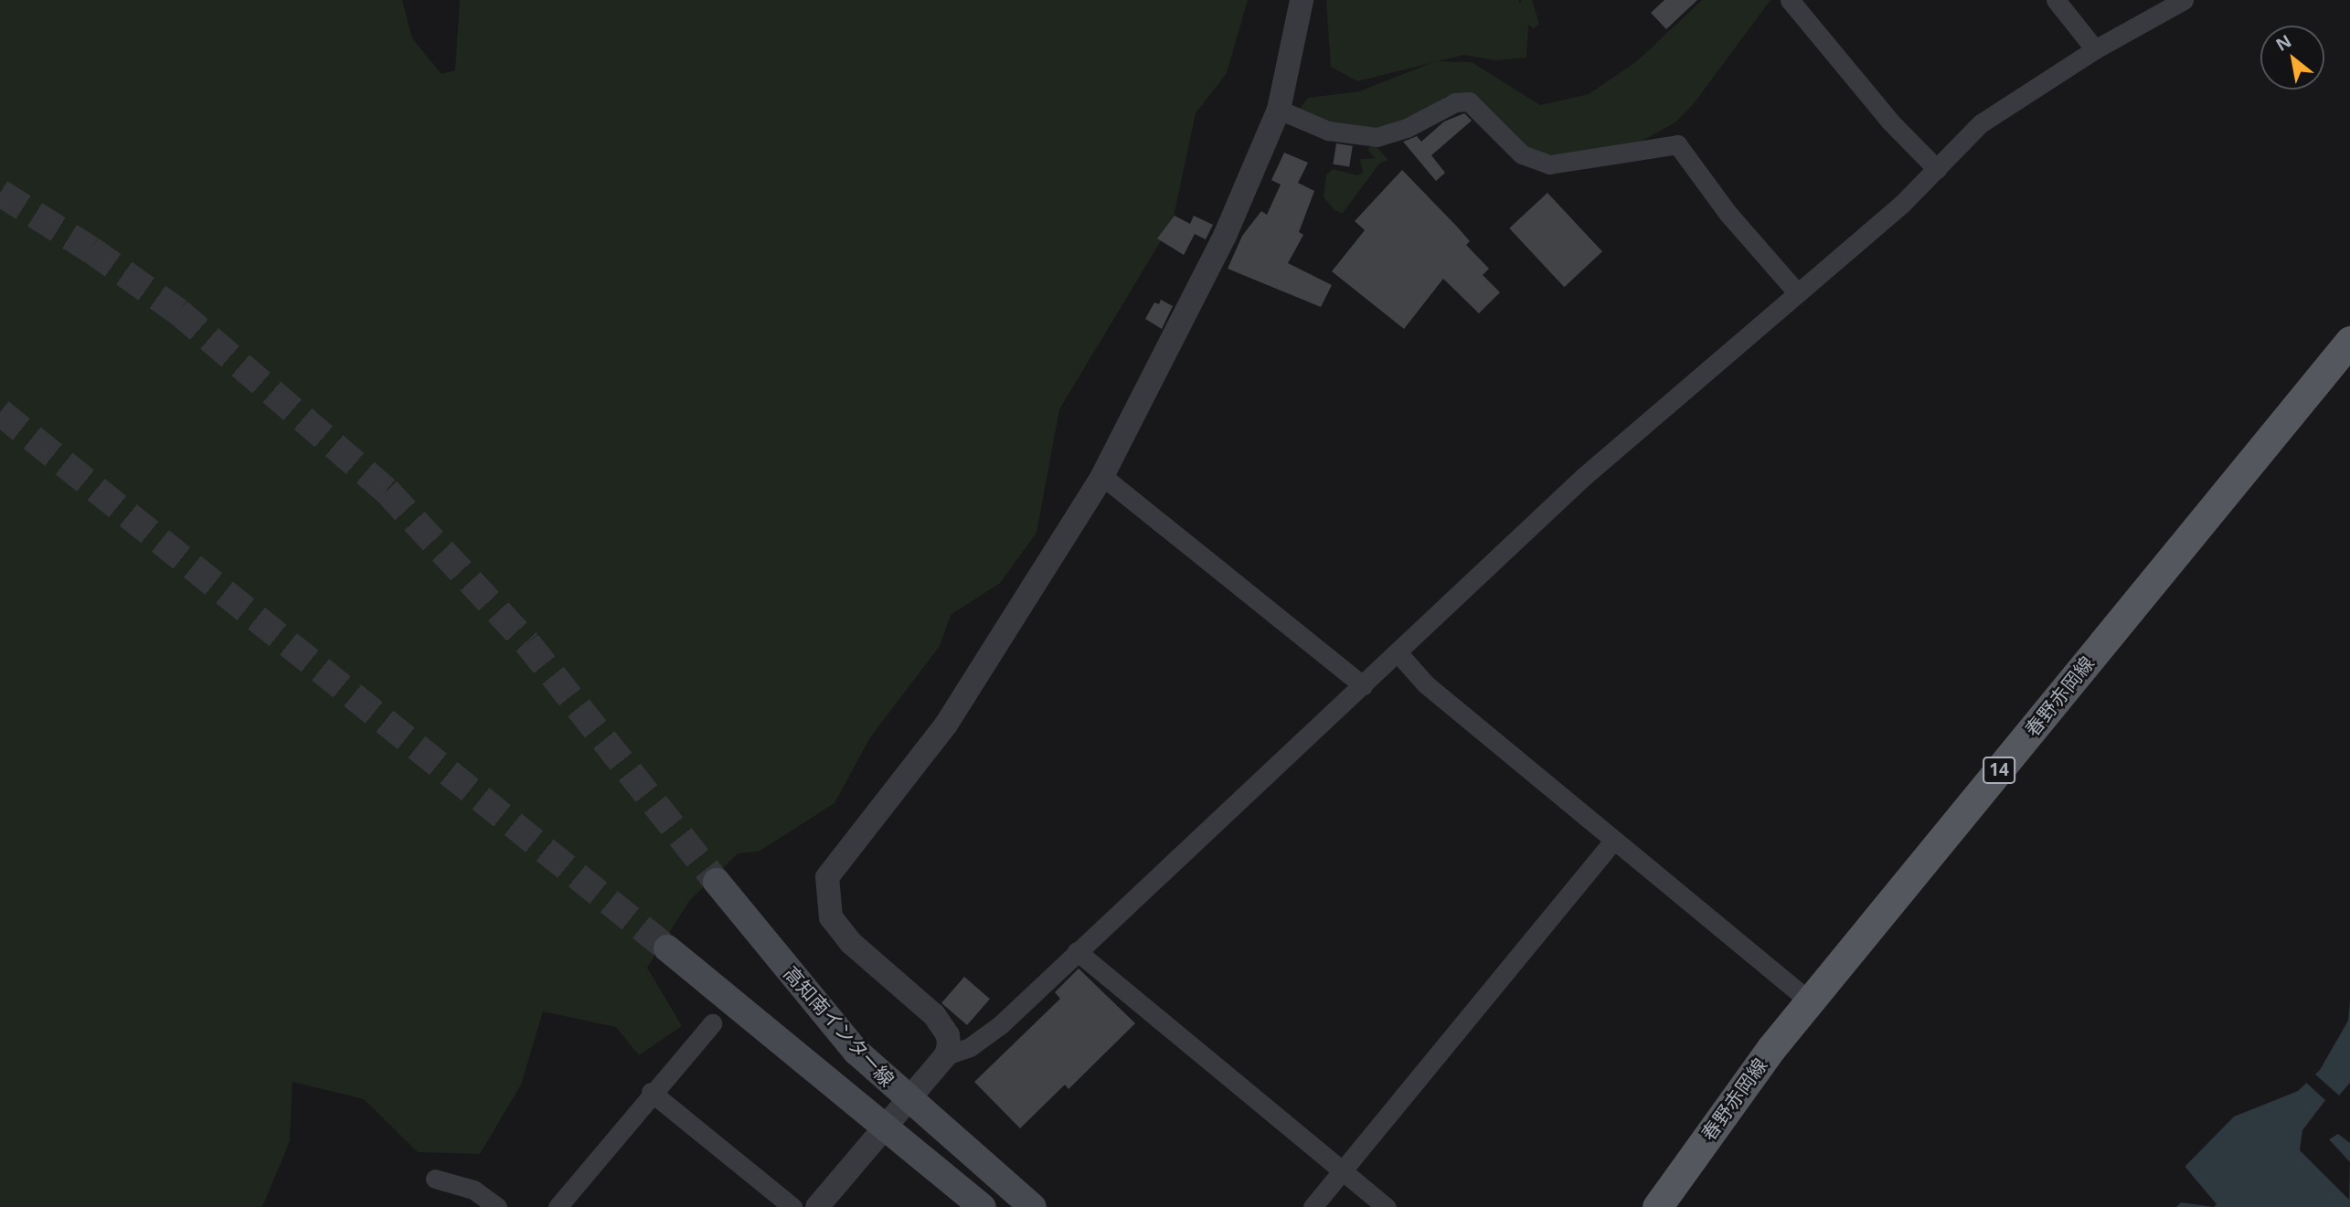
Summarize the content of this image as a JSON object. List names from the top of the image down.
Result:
{
  "streets": {
    "main road": ["春野赤岡線", "14", "高知南インター線"]
  },
  "north": "top left"
}
